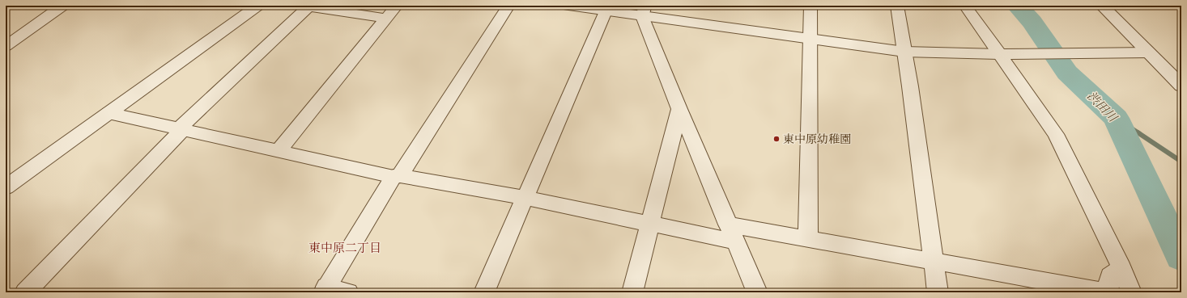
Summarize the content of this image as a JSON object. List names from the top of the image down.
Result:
{
  "districts": ["東中原二丁目"],
  "water": ["渋田川"],
  "places": ["東中原幼稚園"]
}
